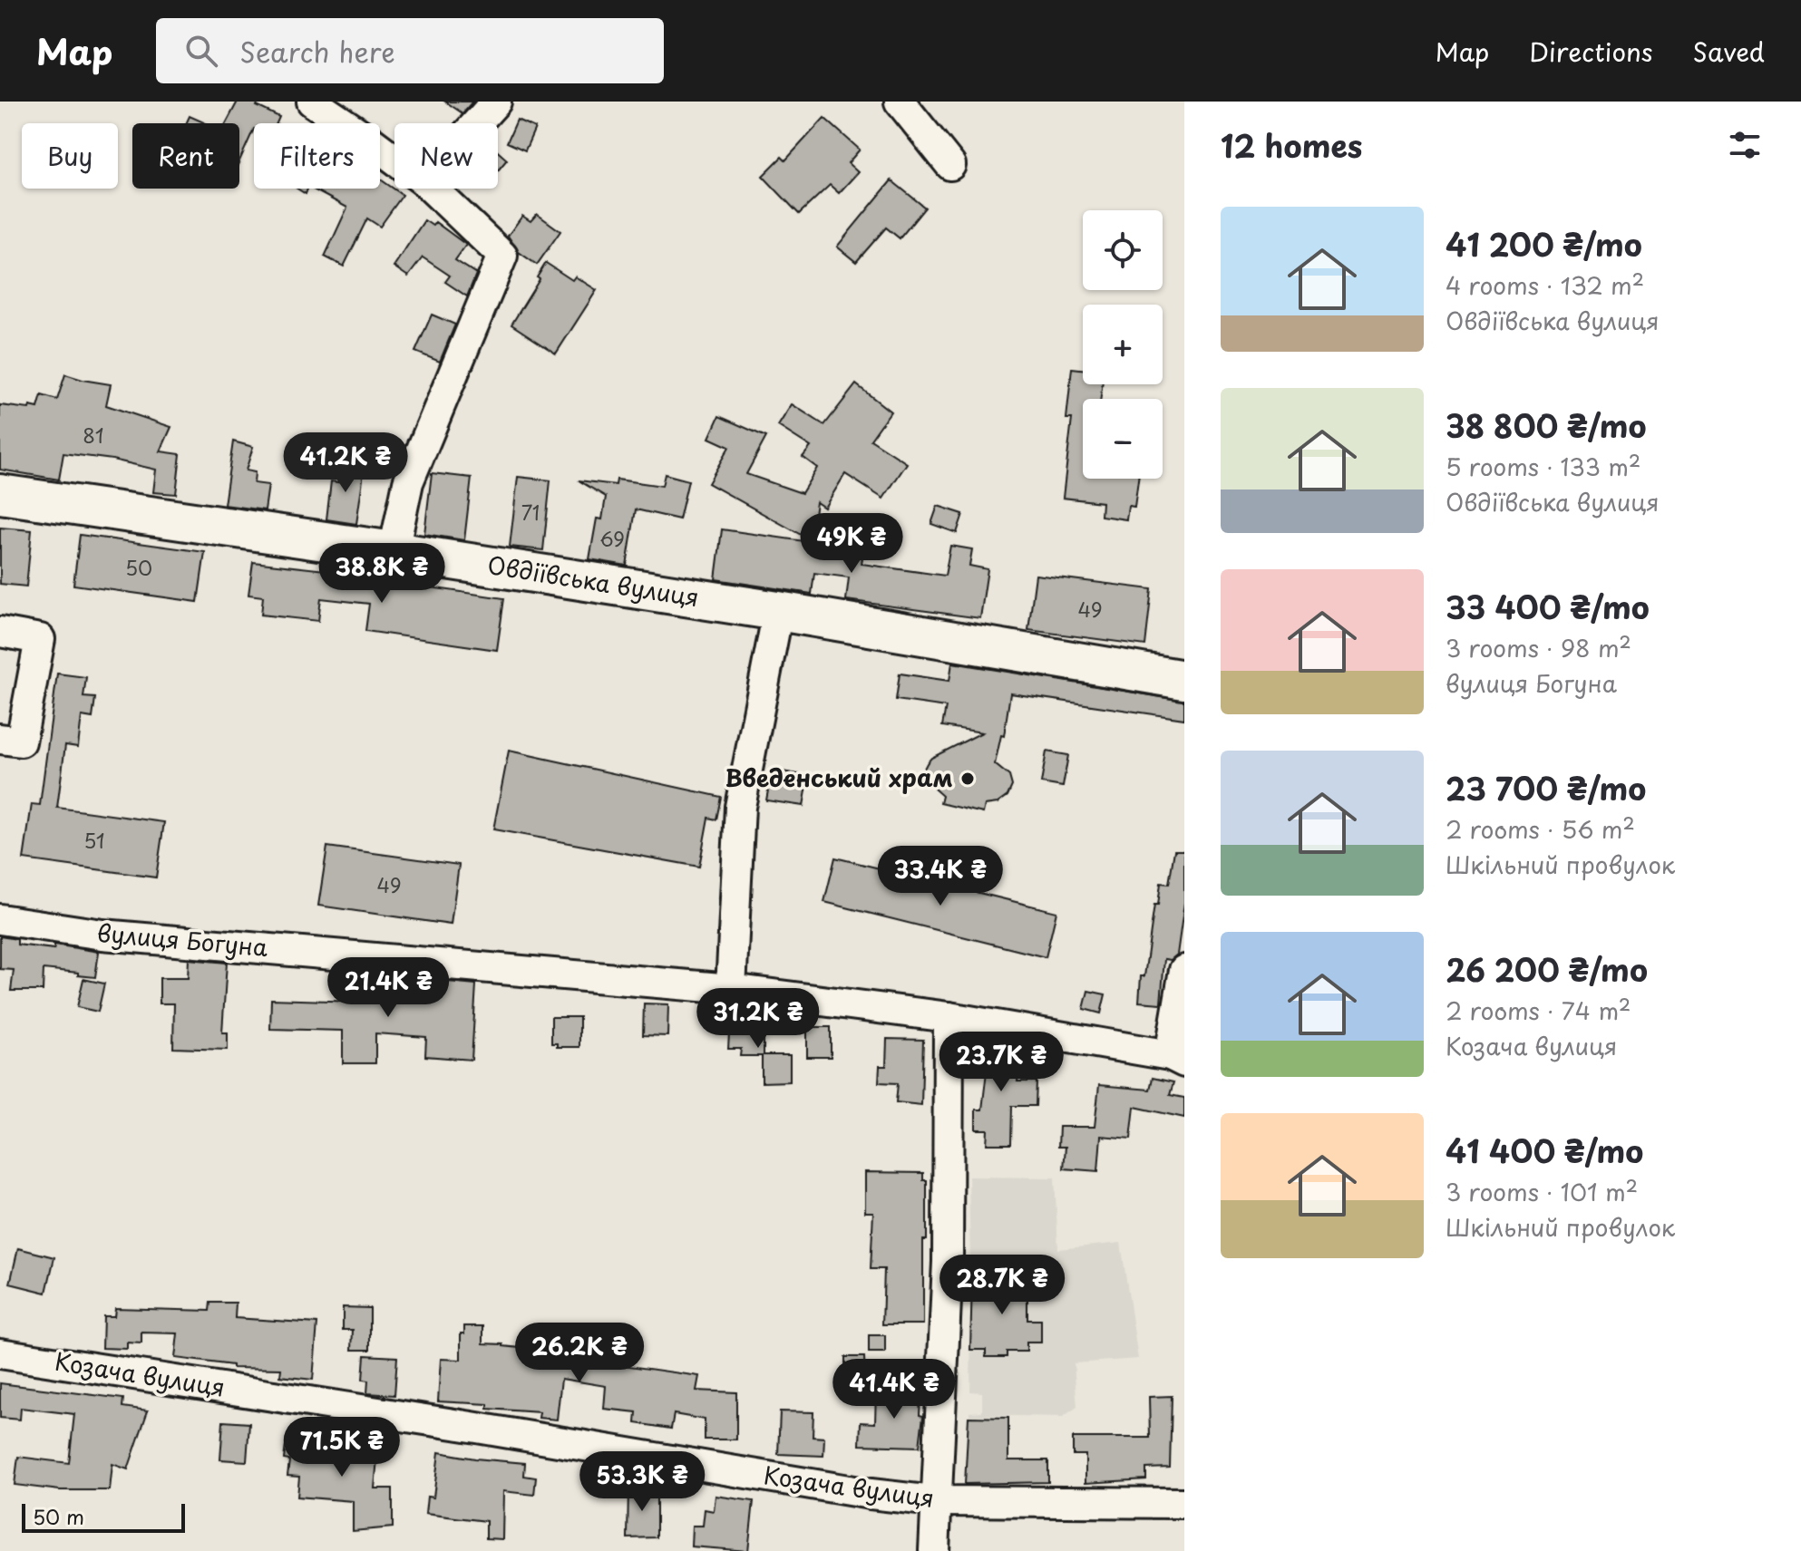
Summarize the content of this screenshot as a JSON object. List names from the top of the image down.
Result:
{
  "streets": {
    "main road": ["Овдіївська вулиця"],
    "street": ["вулиця Богуна", "Козача вулиця"]
  },
  "places": ["Введенський храм"],
  "house_numbers": [
    "81",
    "71",
    "69",
    "50",
    "49",
    "51",
    "49"
  ],
  "scale_bar": "50 m",
  "page": {
    "header": "Map",
    "search": "Search here",
    "nav": ["Map", "Directions", "Saved"],
    "heading": "12 homes",
    "chip": [
      "Buy",
      "Rent",
      "Filters",
      "New"
    ],
    "list": [
      {
        "name": "41 200 ₴/mo",
        "note": "4 rooms · 132 m² · Овдіївська вулиця"
      },
      {
        "name": "38 800 ₴/mo",
        "note": "5 rooms · 133 m² · Овдіївська вулиця"
      },
      {
        "name": "33 400 ₴/mo",
        "note": "3 rooms · 98 m² · вулиця Богуна"
      },
      {
        "name": "23 700 ₴/mo",
        "note": "2 rooms · 56 m² · Шкільний провулок"
      },
      {
        "name": "26 200 ₴/mo",
        "note": "2 rooms · 74 m² · Козача вулиця"
      },
      {
        "name": "41 400 ₴/mo",
        "note": "3 rooms · 101 m² · Шкільний провулок"
      }
    ],
    "map_buttons": ["+", "−"],
    "price": [
      "41.2K ₴",
      "49K ₴",
      "38.8K ₴",
      "33.4K ₴",
      "21.4K ₴",
      "31.2K ₴",
      "23.7K ₴",
      "28.7K ₴",
      "26.2K ₴",
      "41.4K ₴",
      "71.5K ₴",
      "53.3K ₴"
    ],
    "scale": "50 m"
  }
}
